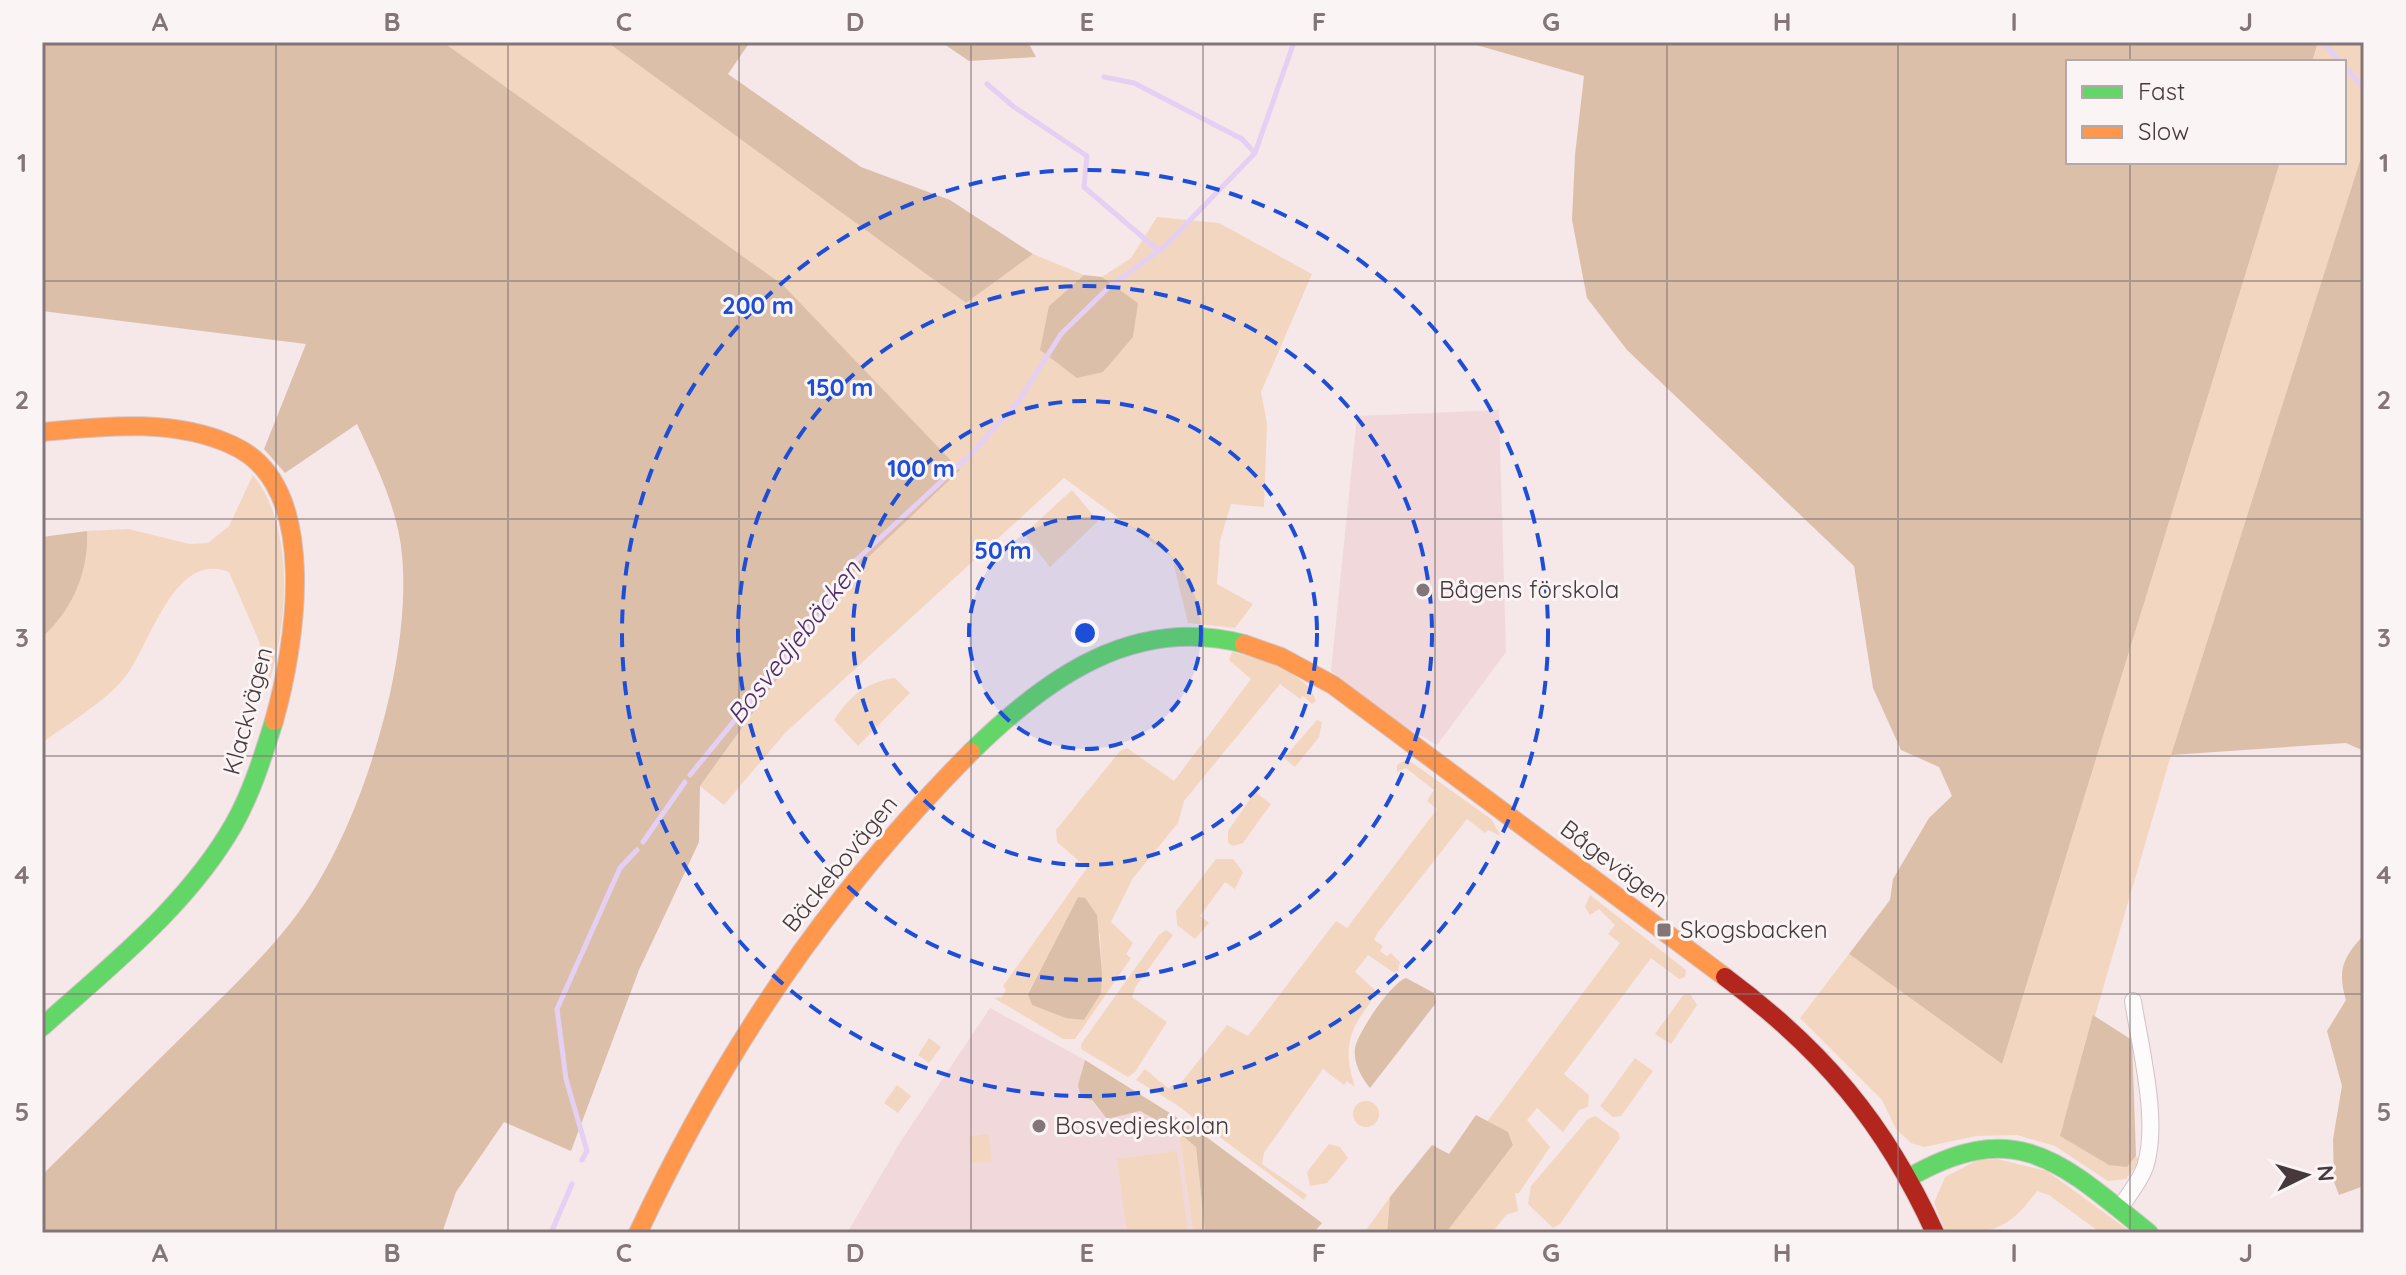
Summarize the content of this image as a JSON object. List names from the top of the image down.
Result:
{
  "streets": {
    "street": ["Klackvägen", "Bäckebovägen", "Bågevägen"]
  },
  "crossings": [
    ["Bäckebovägen", "Bågevägen"]
  ],
  "water": ["Bosvedjebäcken"],
  "places": {
    "other": ["Bågens förskola", "Bosvedjeskolan"],
    "transit": ["Skogsbacken"]
  },
  "legend": ["Fast", "Slow"],
  "north": "right",
  "grid": {
    "columns": [
      "A",
      "B",
      "C",
      "D",
      "E",
      "F",
      "G",
      "H",
      "I",
      "J"
    ],
    "rows": [
      "1",
      "2",
      "3",
      "4",
      "5"
    ]
  },
  "rings": [
    "200 m",
    "150 m",
    "100 m",
    "50 m"
  ]
}
